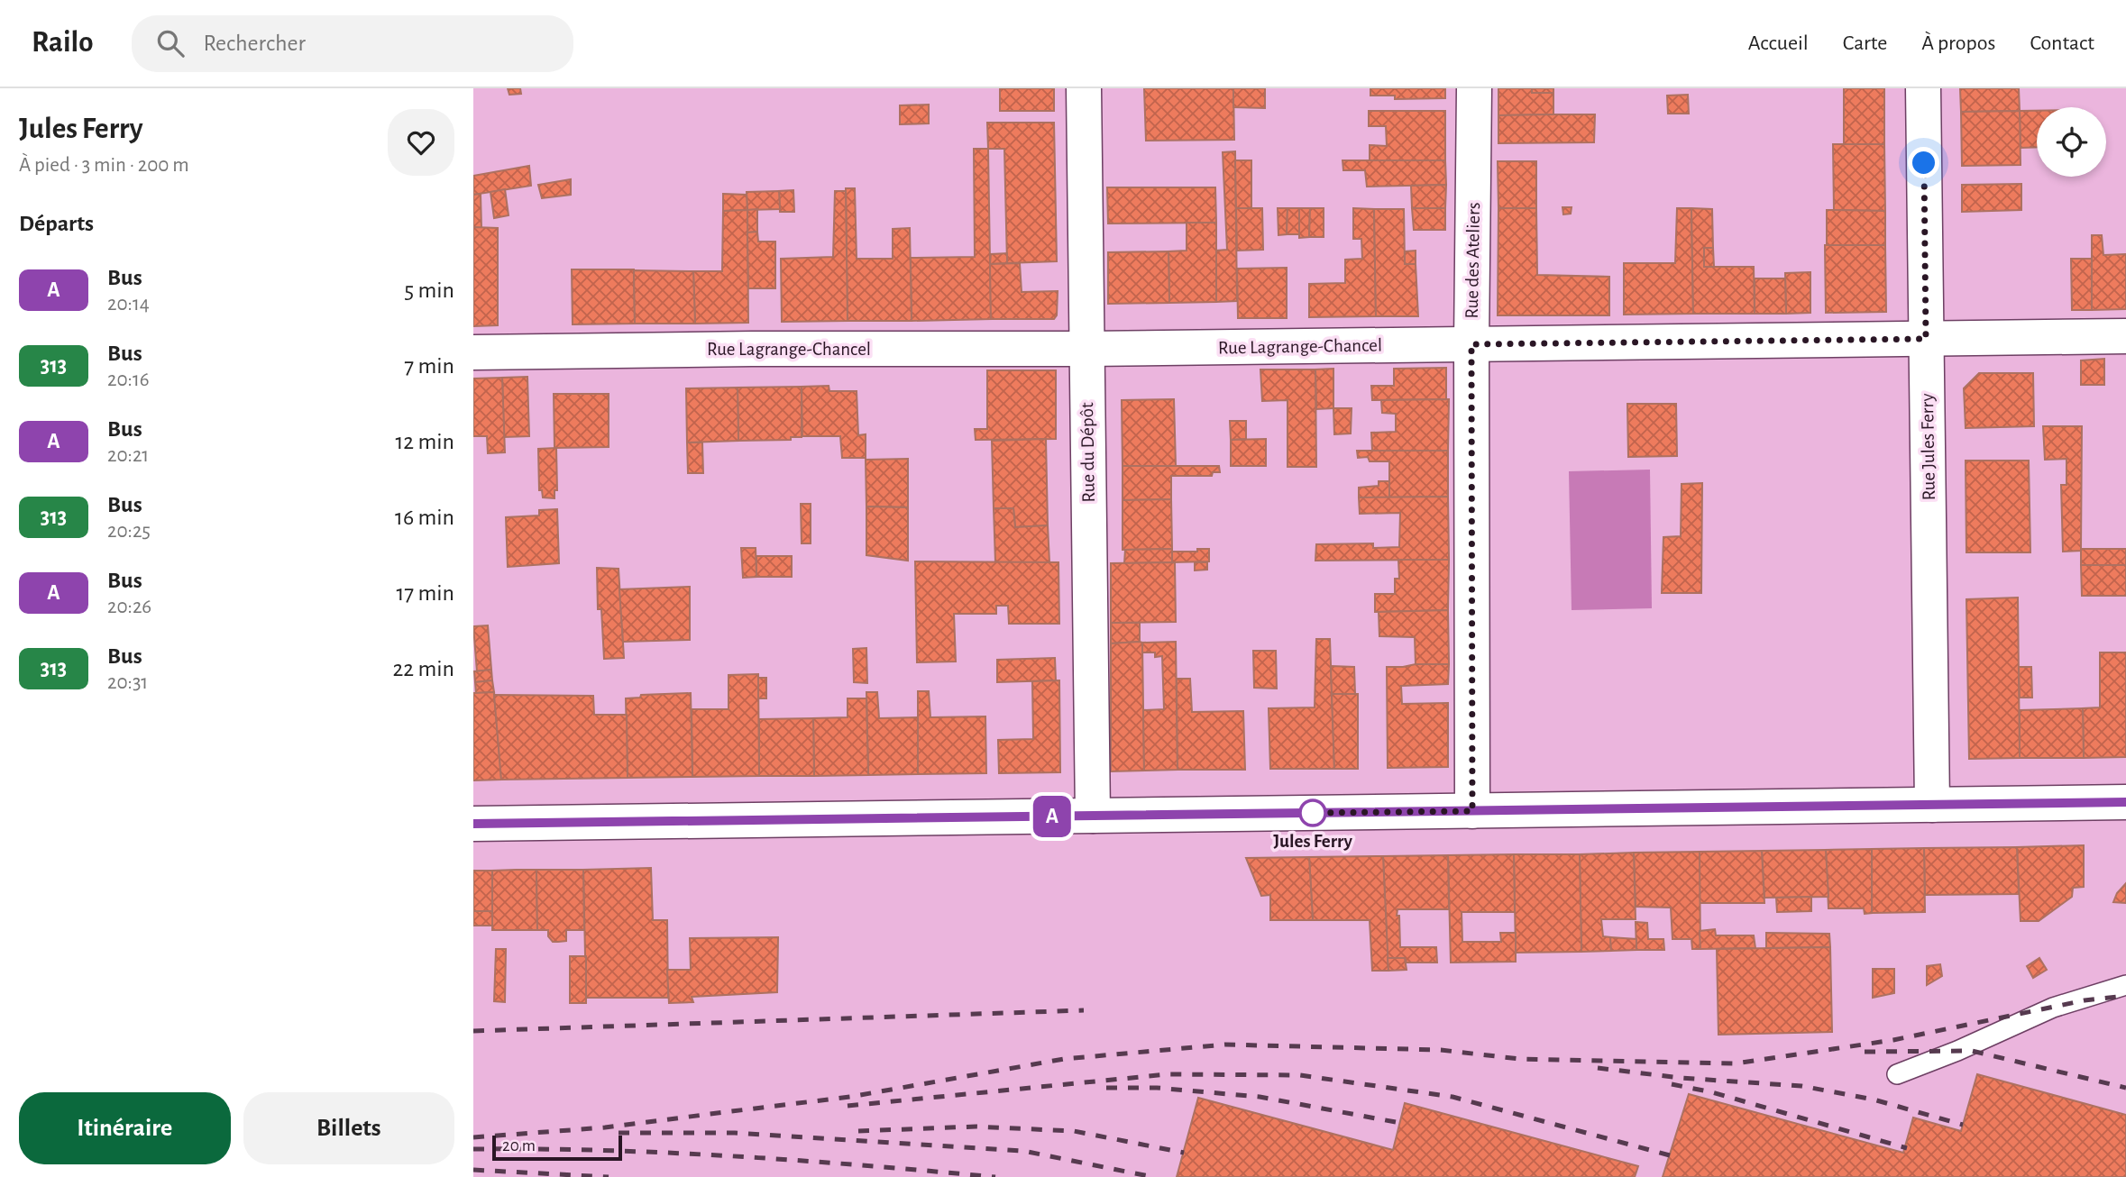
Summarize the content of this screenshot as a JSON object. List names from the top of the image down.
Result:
{
  "streets": {
    "street": [
      "Rue des Ateliers",
      "Rue Lagrange-Chancel",
      "Rue Jules Ferry",
      "Rue du Dépôt"
    ]
  },
  "crossings": [
    ["Rue des Ateliers", "Rue Lagrange-Chancel"],
    ["Rue Lagrange-Chancel", "Rue Jules Ferry"],
    ["Rue Lagrange-Chancel", "Rue du Dépôt"]
  ],
  "places": ["Jules Ferry"],
  "lines": ["bus line A"],
  "scale_bar": "20 m",
  "page": {
    "header": "Railo",
    "search": "Rechercher",
    "nav": [
      "Accueil",
      "Carte",
      "À propos",
      "Contact"
    ],
    "heading": [
      ["Jules Ferry", "À pied · 3 min · 200 m"],
      "Départs"
    ],
    "on_map": "A",
    "list": [
      {
        "mark": "A",
        "name": "Bus",
        "note": "20:14",
        "value": "5 min"
      },
      {
        "mark": "313",
        "name": "Bus",
        "note": "20:16",
        "value": "7 min"
      },
      {
        "mark": "A",
        "name": "Bus",
        "note": "20:21",
        "value": "12 min"
      },
      {
        "mark": "313",
        "name": "Bus",
        "note": "20:25",
        "value": "16 min"
      },
      {
        "mark": "A",
        "name": "Bus",
        "note": "20:26",
        "value": "17 min"
      },
      {
        "mark": "313",
        "name": "Bus",
        "note": "20:31",
        "value": "22 min"
      }
    ],
    "buttons": ["Itinéraire", "Billets"],
    "scale": "20 m"
  }
}
